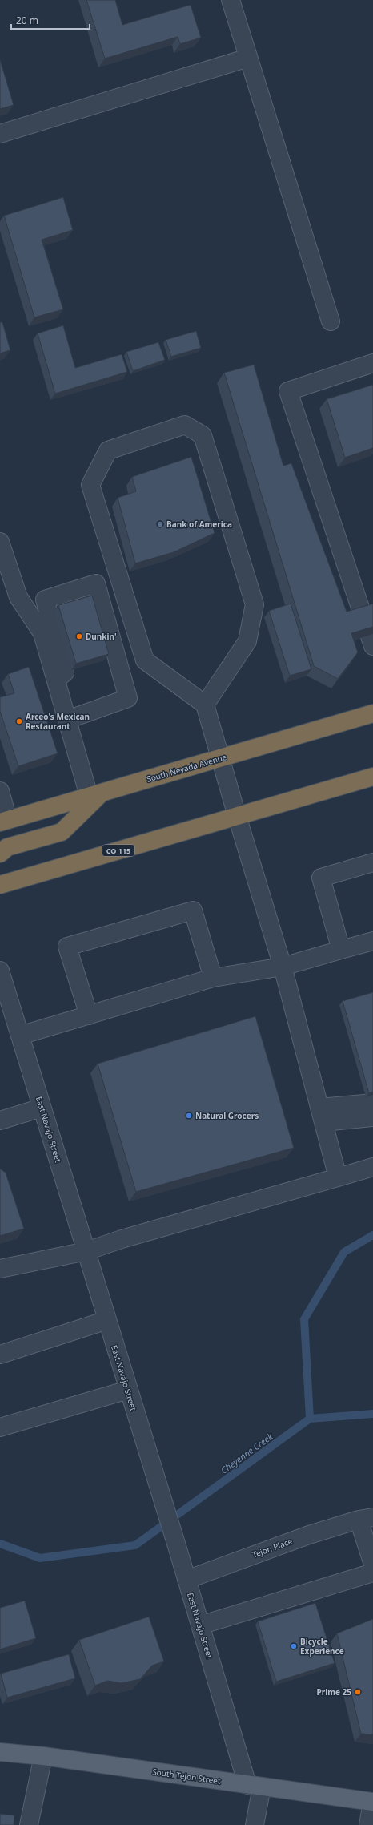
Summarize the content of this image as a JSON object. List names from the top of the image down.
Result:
{
  "streets": {
    "highway": ["South Nevada Avenue", "CO 115"],
    "main road": ["South Tejon Street"],
    "street": ["East Navajo Street", "Tejon Place"]
  },
  "crossings": [
    ["East Navajo Street", "Tejon Place"],
    ["East Navajo Street", "South Tejon Street"]
  ],
  "water": ["Cheyenne Creek"],
  "places": [
    "Bank of America",
    "Dunkin'",
    "Arceo's Mexican Restaurant",
    "Natural Grocers",
    "Bicycle Experience",
    "Prime 25"
  ],
  "scale_bar": "20 m"
}
